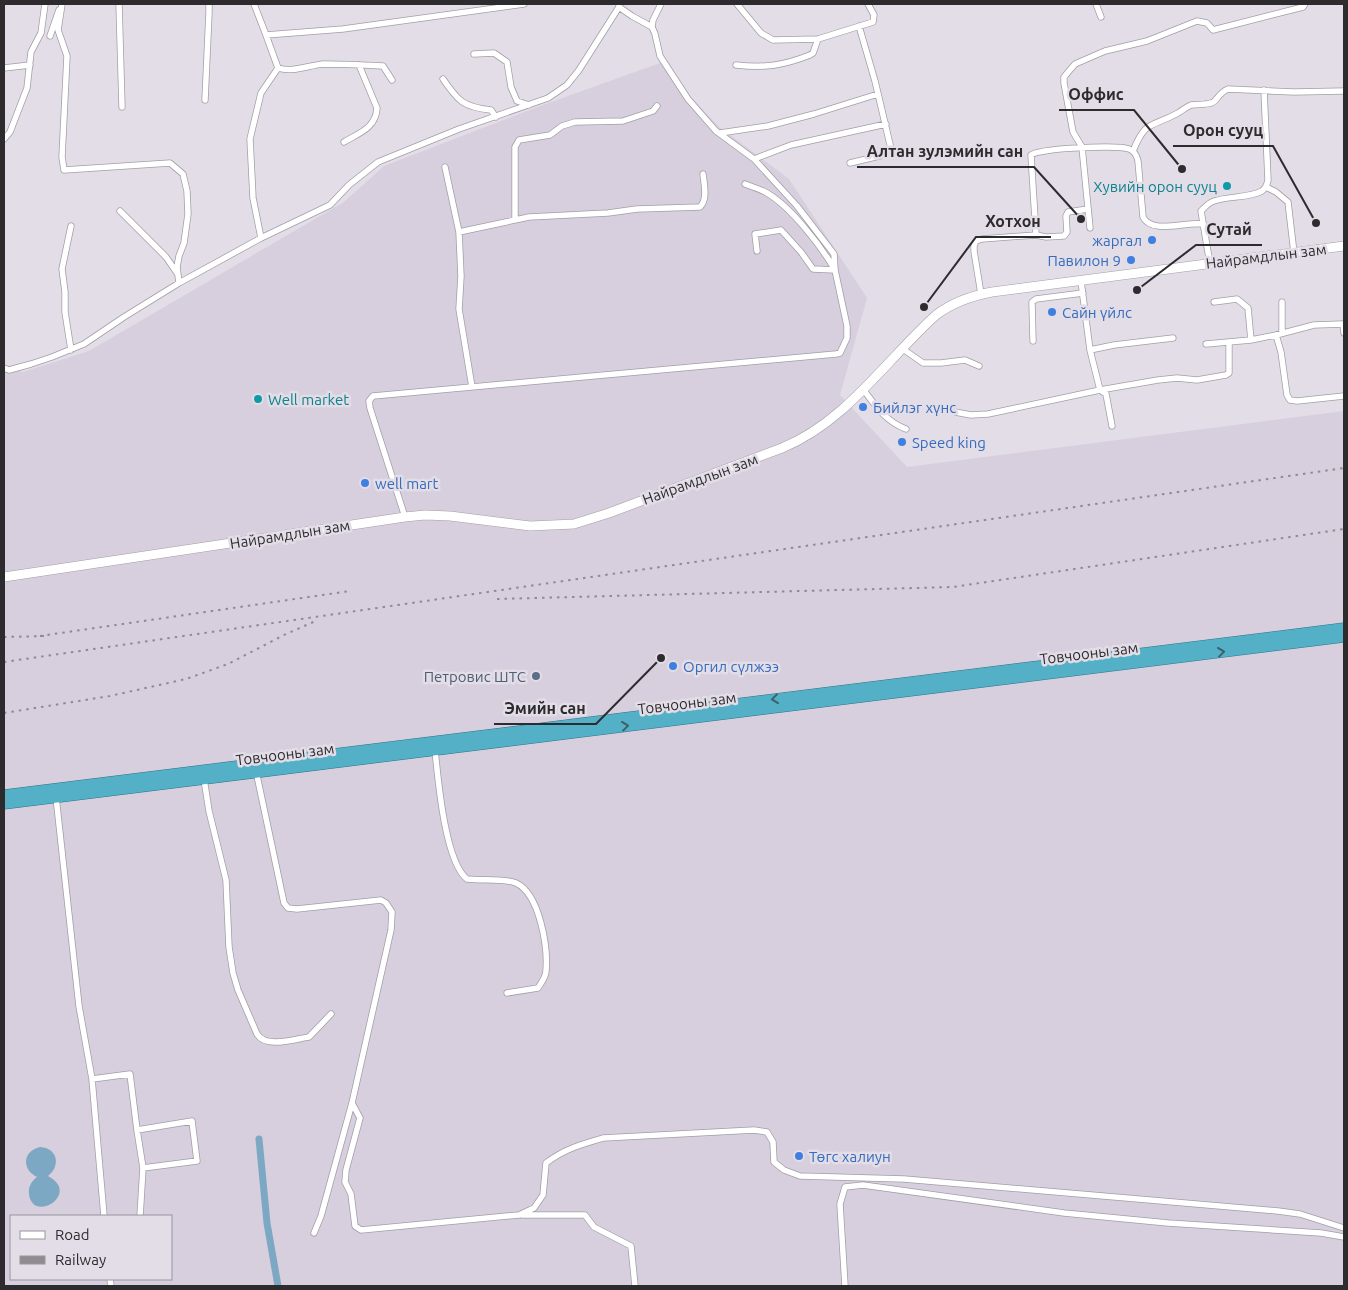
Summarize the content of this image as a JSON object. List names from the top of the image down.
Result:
{
  "streets": {
    "highway": ["Товчооны зам"],
    "main road": ["Найрамдлын зам"]
  },
  "places": [
    "Оффис",
    "Хувийн орон сууц",
    "Алтан зулэмийн сан",
    "Орон сууц",
    "жаргал",
    "Павилон 9",
    "Сутай",
    "Хотхон",
    "Сайн үйлс",
    "Well market",
    "Бийлэг хүнс",
    "Speed king",
    "well mart",
    "Эмийн сан",
    "Оргил сүлжээ",
    "Петровис ШТС",
    "Төгс халиун"
  ],
  "legend": ["Road", "Railway"]
}
